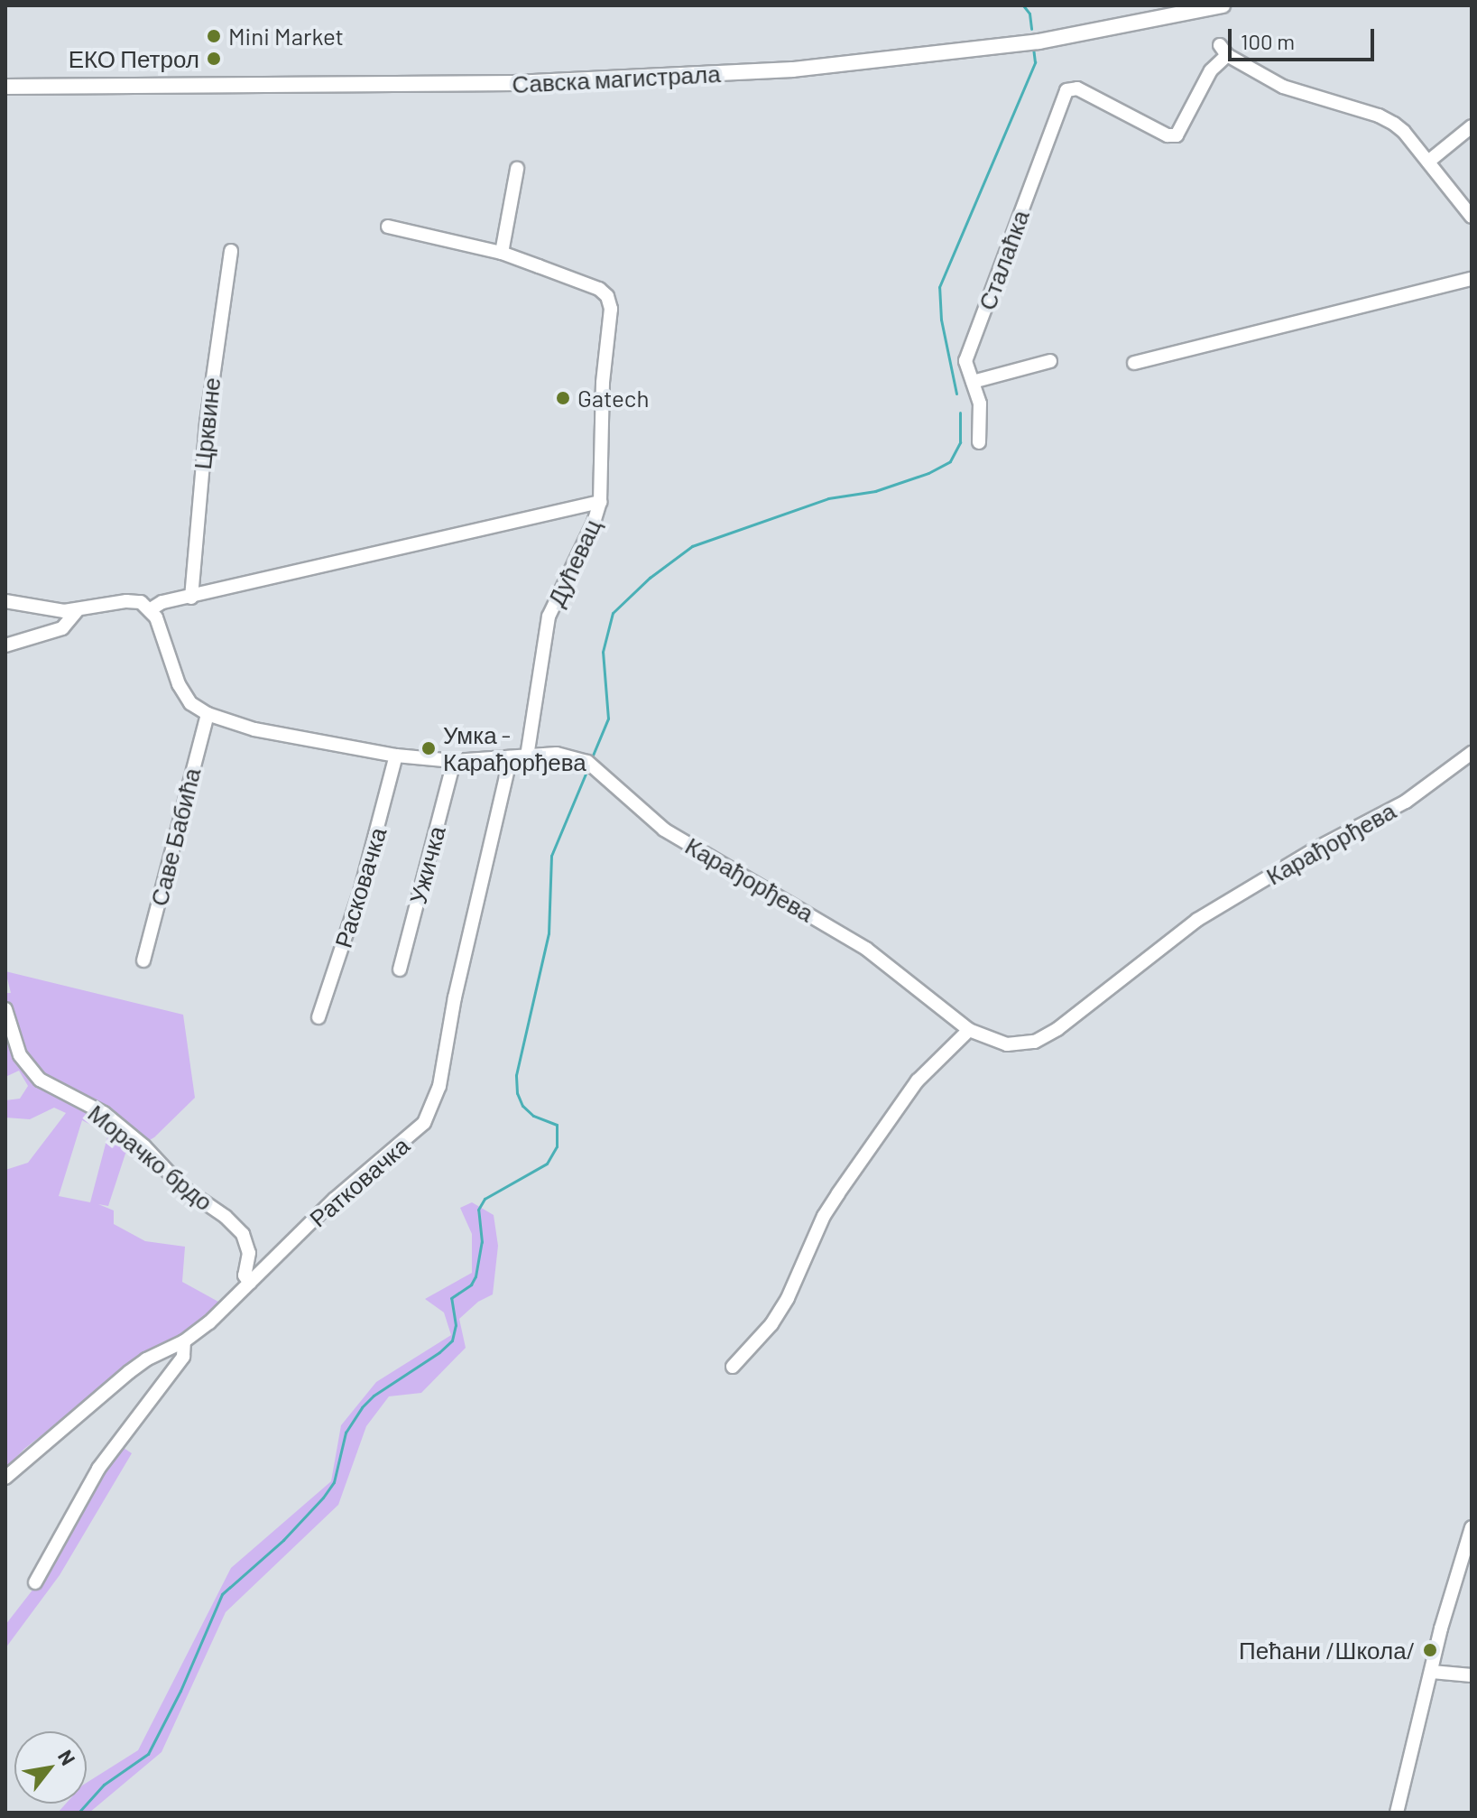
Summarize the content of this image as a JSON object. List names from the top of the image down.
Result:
{
  "streets": {
    "main road": ["Савска магистрала"],
    "street": [
      "Сталаћка",
      "Црквине",
      "Дућевац",
      "Саве Бабића",
      "Карађорђева",
      "Ужичка",
      "Расковачка",
      "Морачко брдо",
      "Ратковачка"
    ]
  },
  "crossings": [
    ["Дућевац", "Карађорђева"],
    ["Саве Бабића", "Карађорђева"],
    ["Карађорђева", "Ужичка"],
    ["Карађорђева", "Расковачка"],
    ["Карађорђева", "Ратковачка"],
    ["Морачко брдо", "Ратковачка"]
  ],
  "places": [
    "Mini Market",
    "ЕКО Петрол",
    "Gatech",
    "Умка - Карађорђева",
    "Пећани /Школа/"
  ],
  "scale_bar": "100 m",
  "north": "top right"
}
